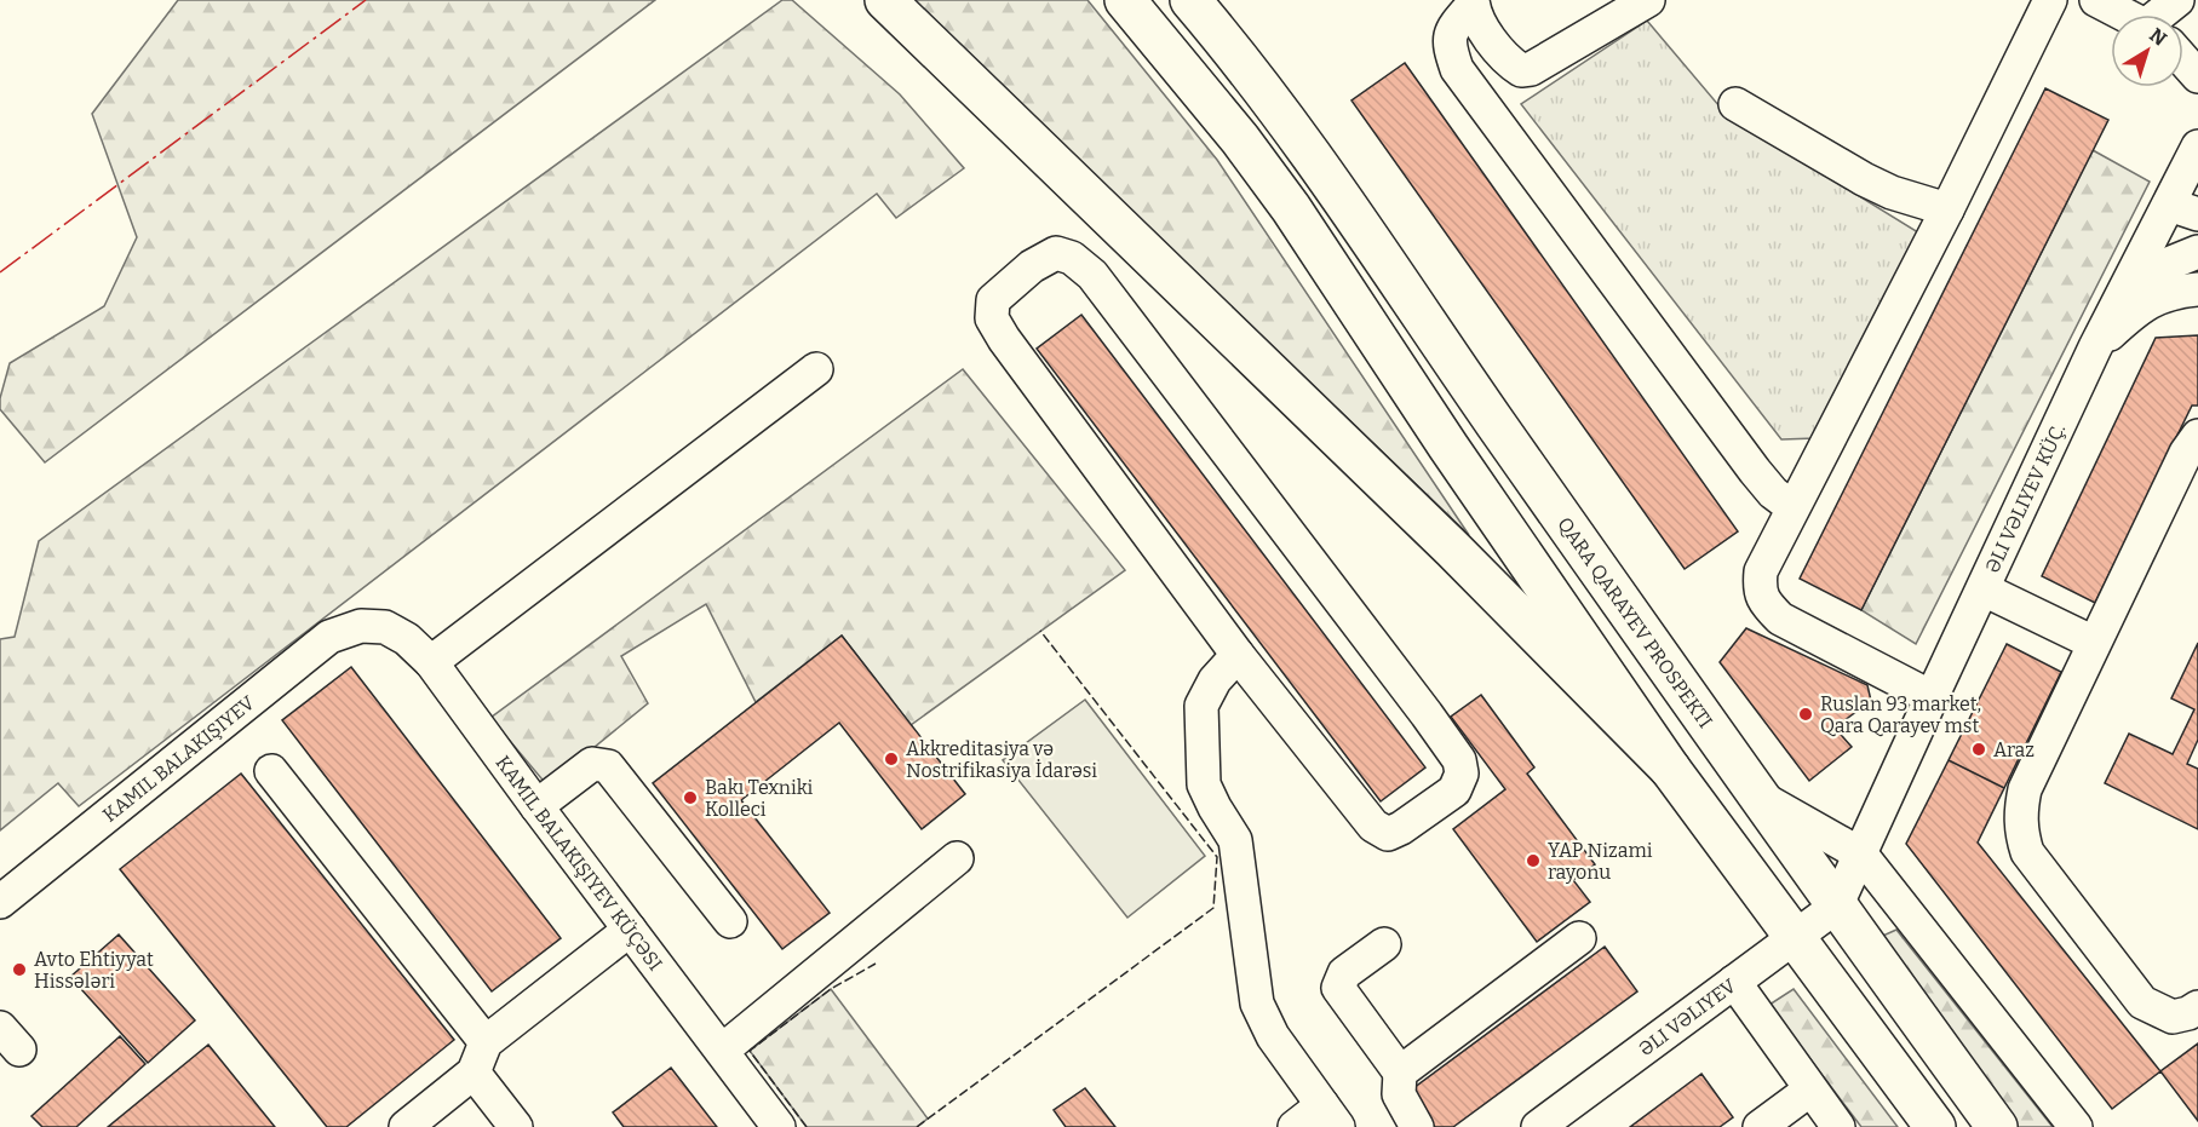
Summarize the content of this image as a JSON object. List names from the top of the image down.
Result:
{
  "streets": {
    "main road": ["QARA QARAYEV PROSPEKTI"],
    "street": [
      "ƏLI VƏLIYEV KÜÇ.",
      "KAMIL BALAKIŞIYEV",
      "KAMIL BALAKIŞIYEV KÜÇƏSI",
      "ƏLI VƏLIYEV"
    ]
  },
  "crossings": [
    ["ƏLI VƏLIYEV KÜÇ.", "QARA QARAYEV PROSPEKTI"],
    ["ƏLI VƏLIYEV KÜÇ.", "ƏLI VƏLIYEV"],
    ["QARA QARAYEV PROSPEKTI", "ƏLI VƏLIYEV"],
    ["KAMIL BALAKIŞIYEV", "KAMIL BALAKIŞIYEV KÜÇƏSI"]
  ],
  "places": [
    "Ruslan 93 market, Qara Qarayev mst",
    "Araz",
    "Akkreditasiya və Nostrifikasiya İdarəsi",
    "Bakı Texniki Kolleci",
    "YAP Nizami rayonu",
    "Avto Ehtiyyat Hissәlәri"
  ],
  "north": "top right"
}
